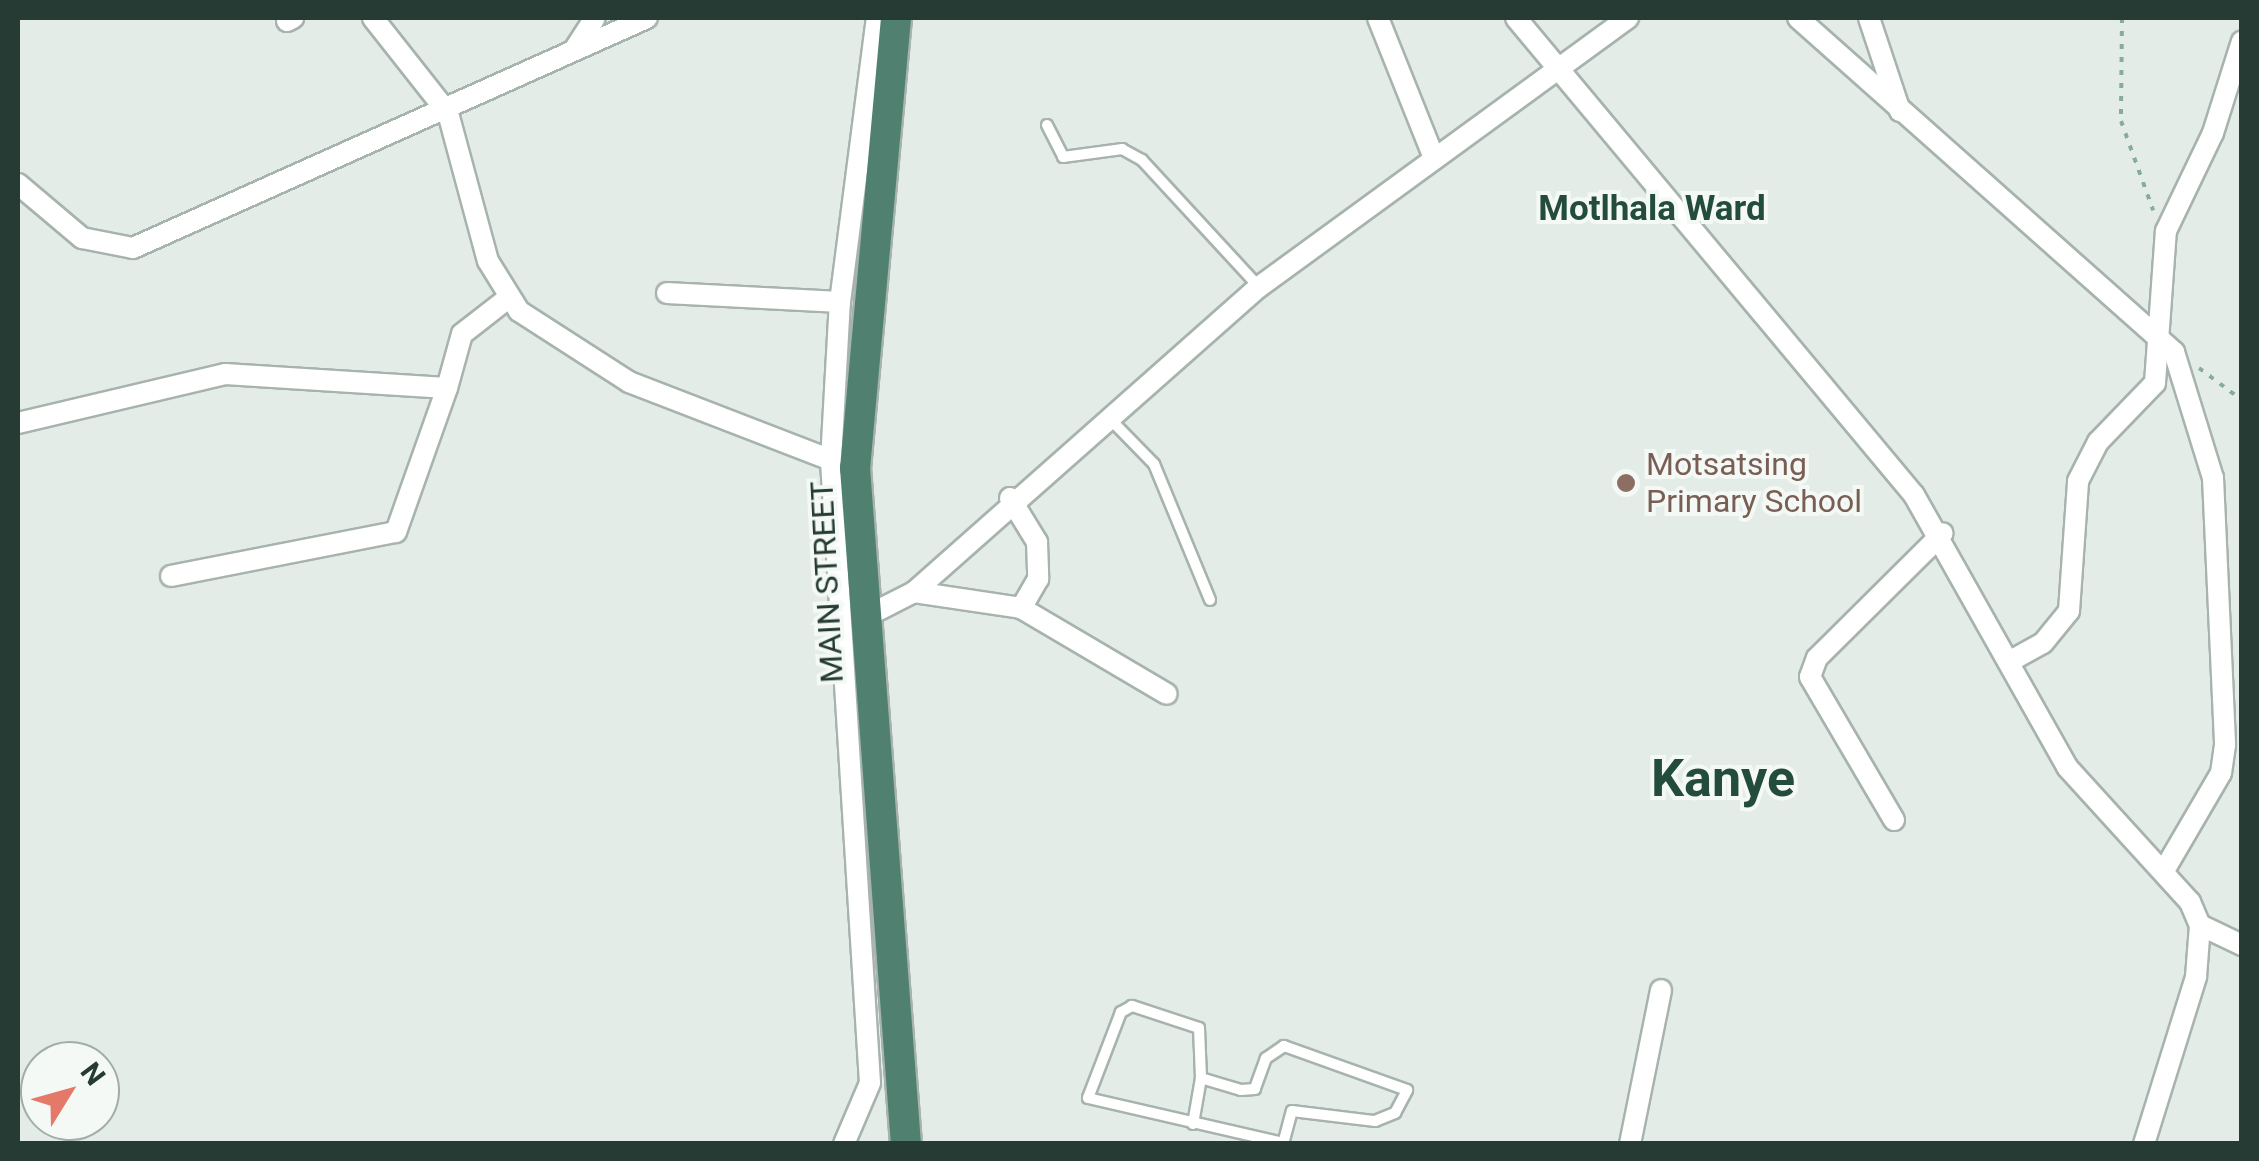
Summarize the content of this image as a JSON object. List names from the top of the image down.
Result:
{
  "streets": {
    "highway": ["MAIN STREET"]
  },
  "districts": ["Motlhala Ward", "Kanye"],
  "places": ["Motsatsing Primary School"],
  "north": "top right"
}
